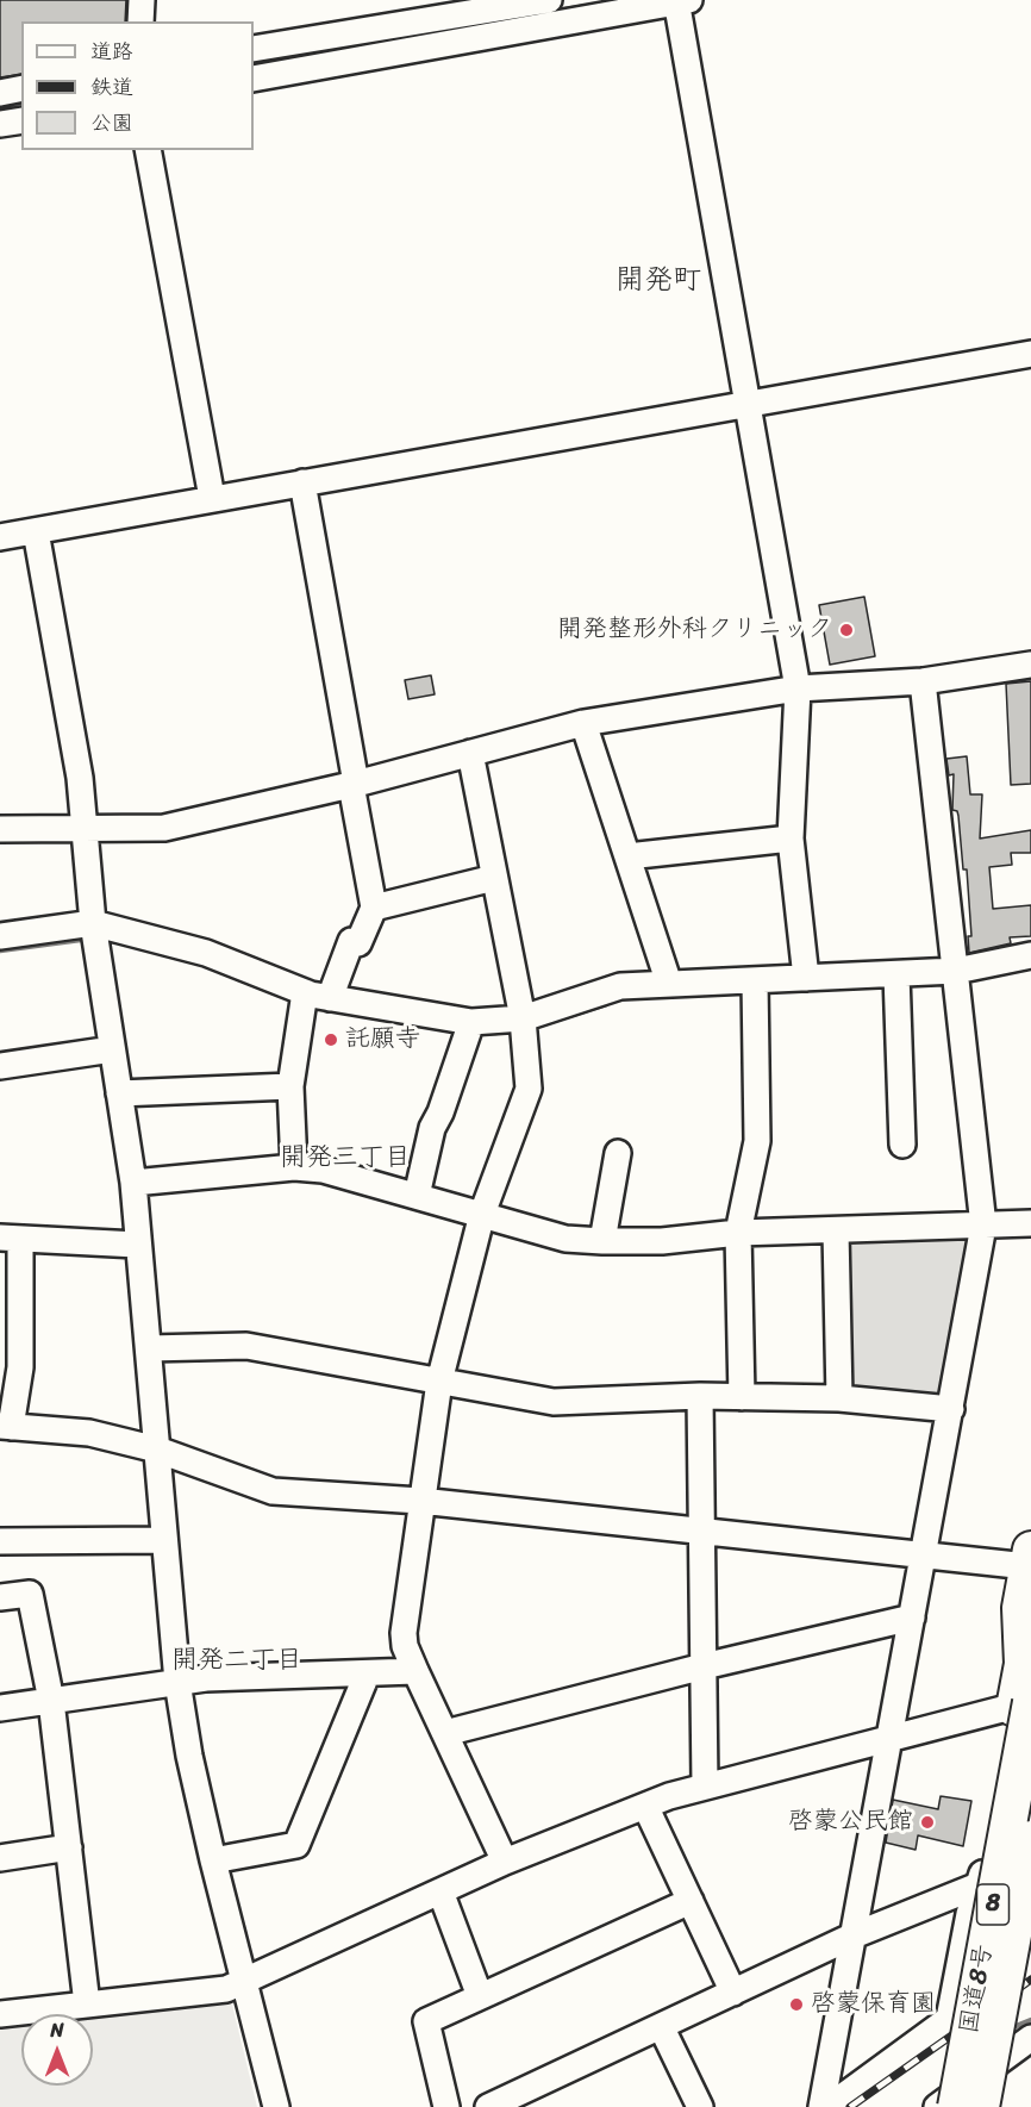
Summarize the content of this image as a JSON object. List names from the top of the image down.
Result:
{
  "streets": {
    "highway": ["8", "国道8号"]
  },
  "crossings": [
    ["8", "国道8号"]
  ],
  "districts": ["開発町", "開発三丁目", "開発二丁目"],
  "places": [
    "開発整形外科クリニック",
    "託願寺",
    "啓蒙公民館",
    "啓蒙保育園"
  ],
  "legend": ["道路", "鉄道", "公園"],
  "north": "top"
}
